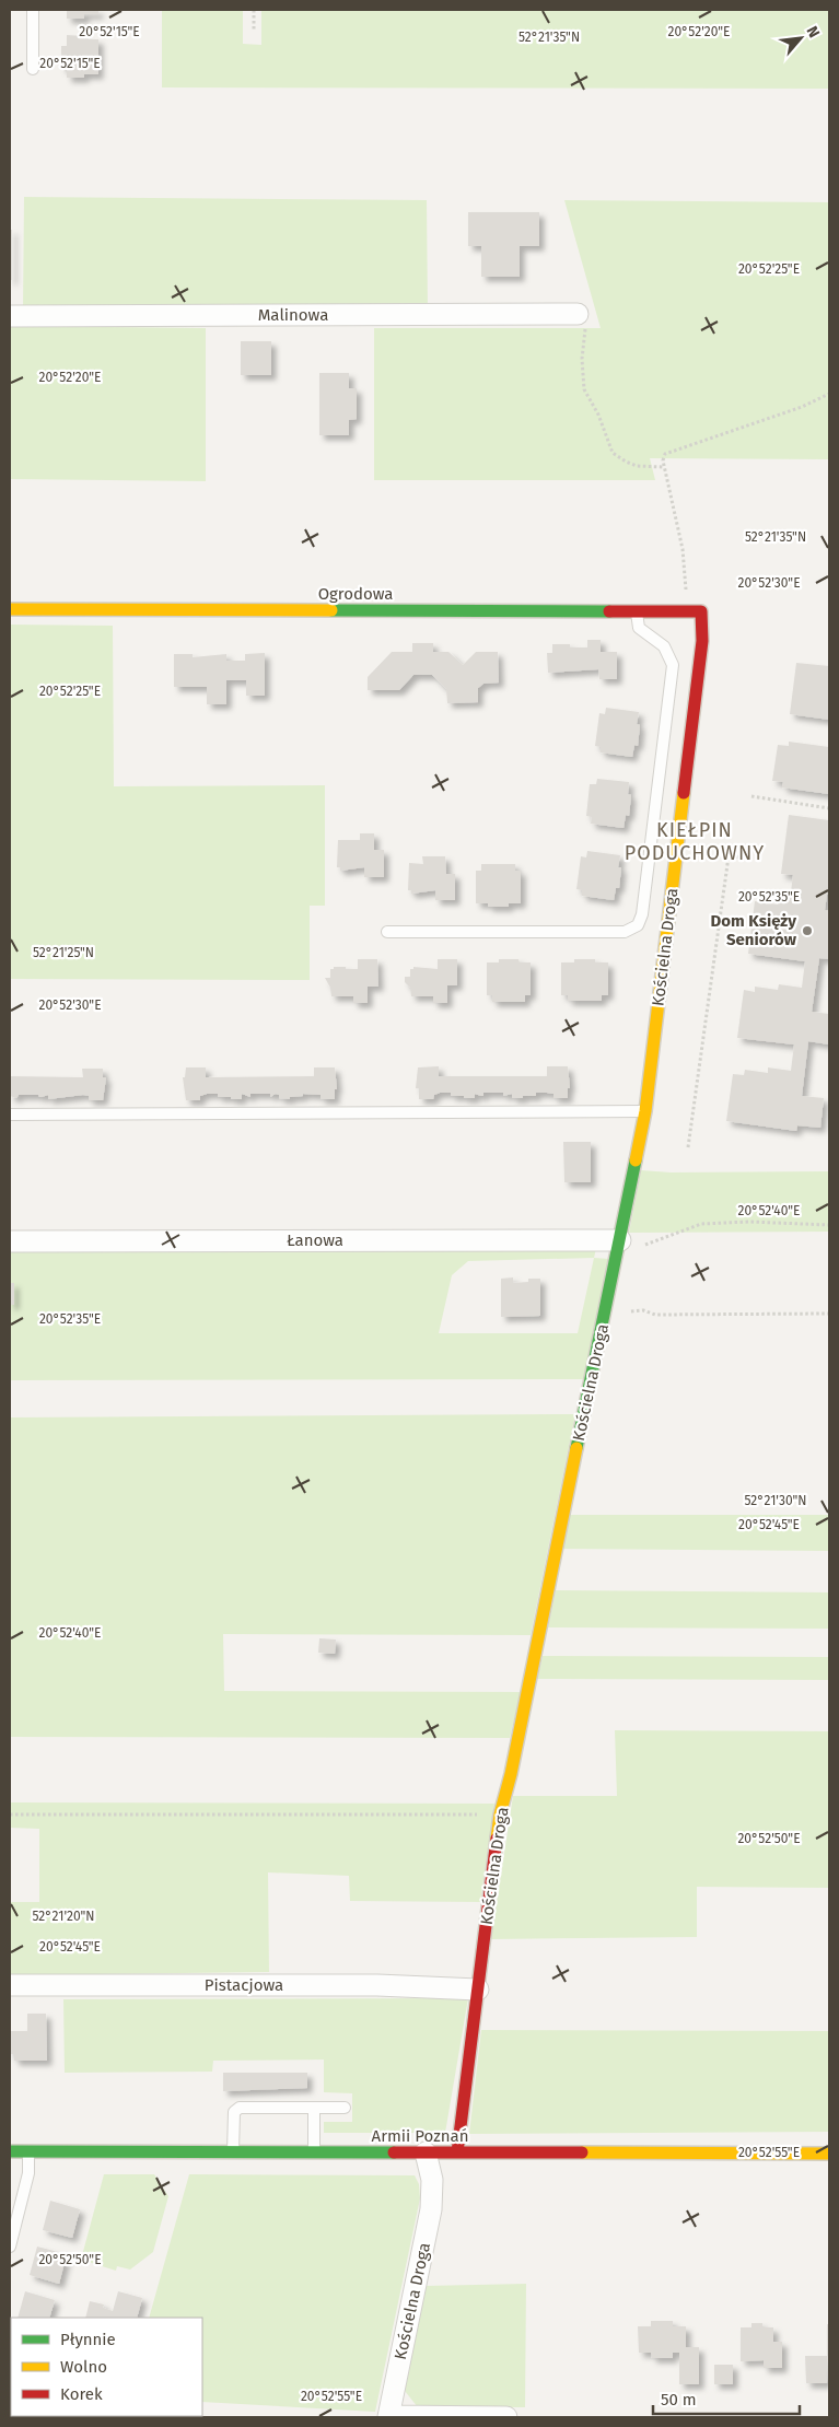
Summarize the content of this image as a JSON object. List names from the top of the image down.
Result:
{
  "streets": {
    "street": [
      "Malinowa",
      "Ogrodowa",
      "Kościelna Droga",
      "Łanowa",
      "Pistacjowa",
      "Armii Poznań"
    ]
  },
  "crossings": [
    ["Ogrodowa", "Kościelna Droga"],
    ["Kościelna Droga", "Łanowa"],
    ["Kościelna Droga", "Pistacjowa"],
    ["Kościelna Droga", "Armii Poznań"]
  ],
  "districts": ["KIEŁPIN PODUCHOWNY"],
  "places": ["Dom Księży Seniorów"],
  "legend": ["Płynnie", "Wolno", "Korek"],
  "scale_bar": "50 m",
  "north": "top right",
  "coordinates": [
    "20°52'15\"E",
    "20°52'20\"E",
    "52°21'35\"N",
    "20°52'25\"E",
    "20°52'30\"E",
    "20°52'35\"E",
    "52°21'25\"N",
    "20°52'40\"E",
    "52°21'30\"N",
    "20°52'45\"E",
    "20°52'50\"E",
    "52°21'20\"N",
    "20°52'55\"E"
  ]
}
